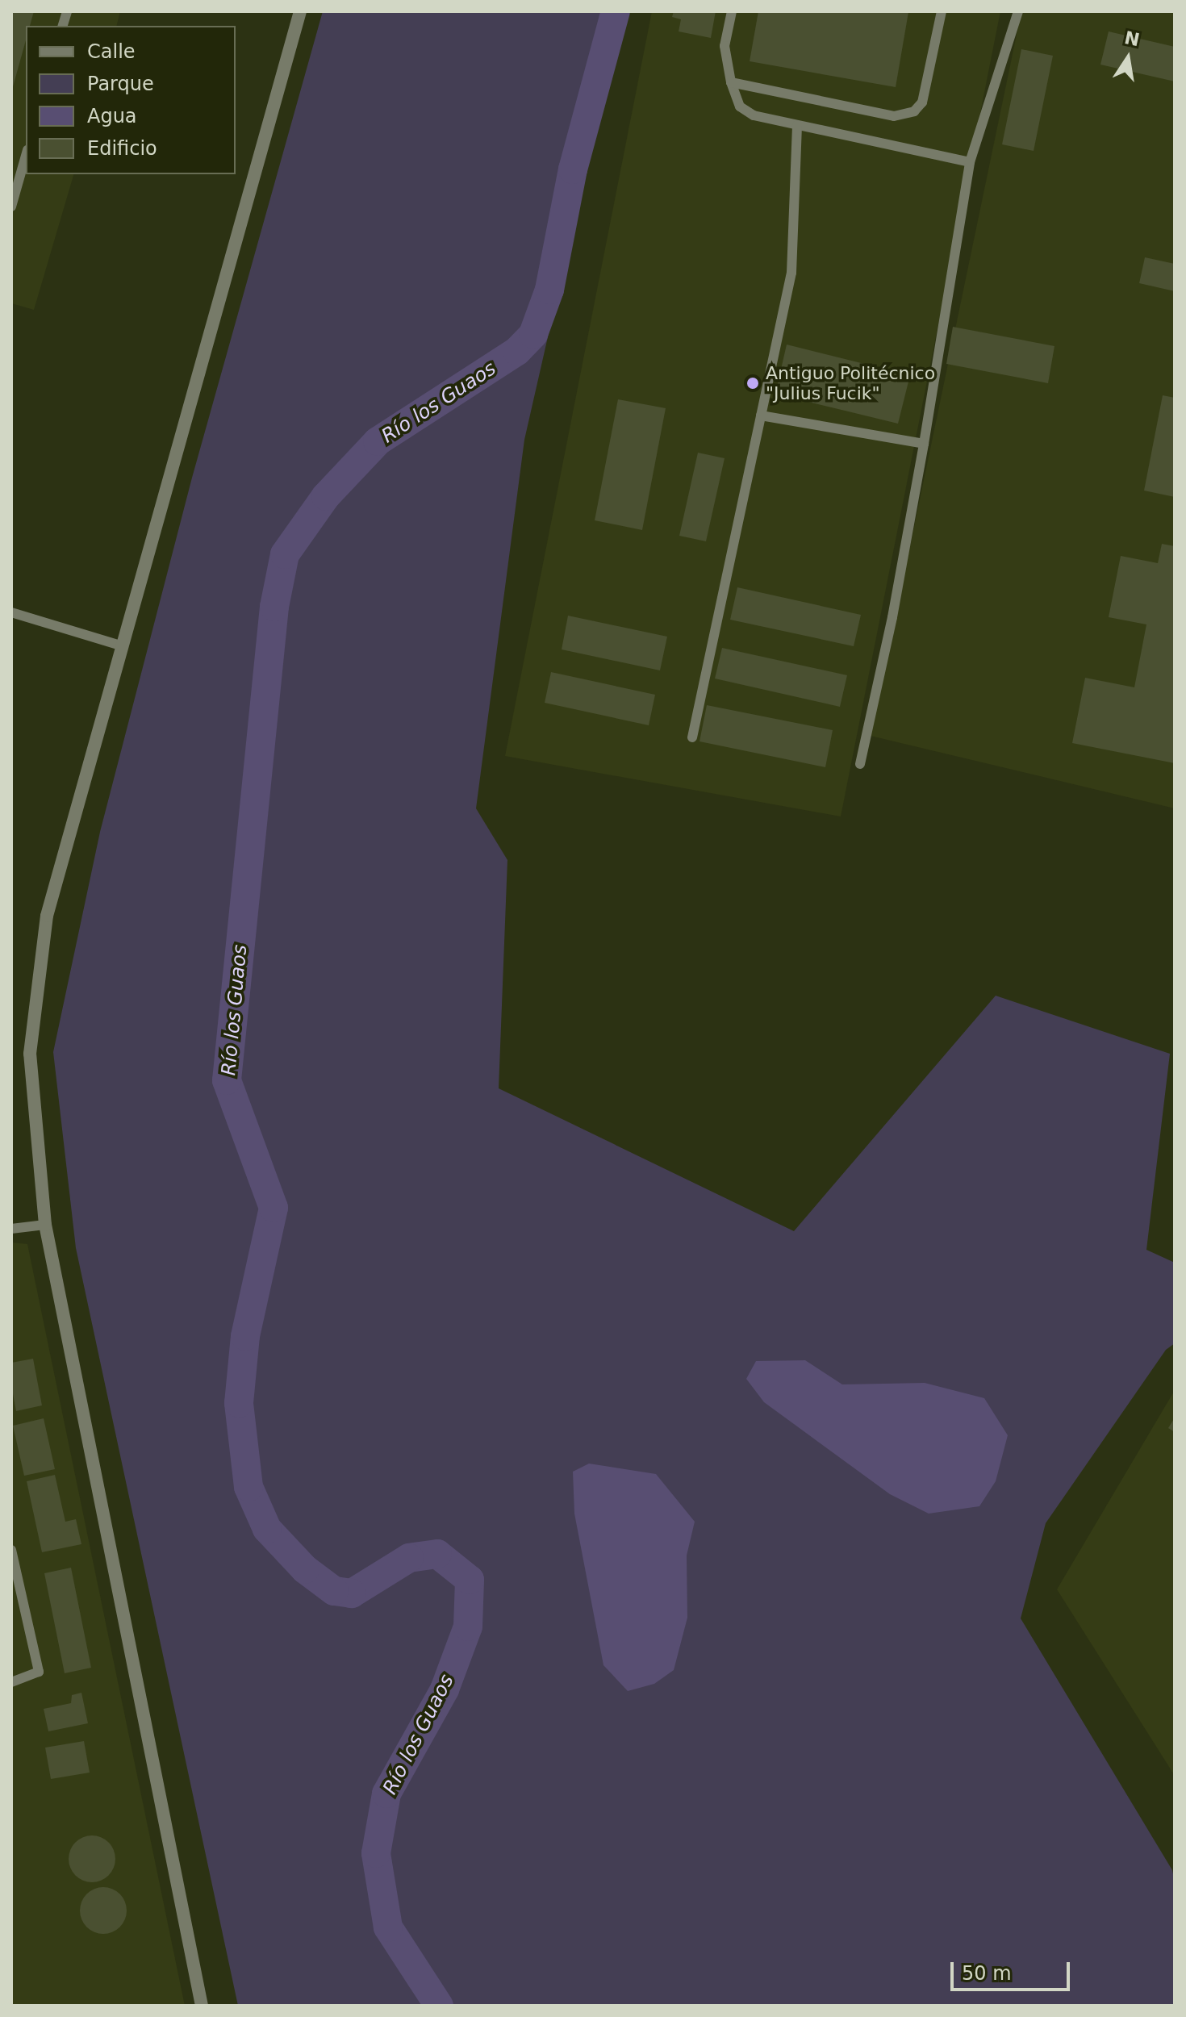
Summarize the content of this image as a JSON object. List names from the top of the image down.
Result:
{
  "water": ["Río los Guaos"],
  "places": ["Antiguo Politécnico \"Julius Fucik\""],
  "legend": [
    "Calle",
    "Parque",
    "Agua",
    "Edificio"
  ],
  "scale_bar": "50 m",
  "north": "top"
}
